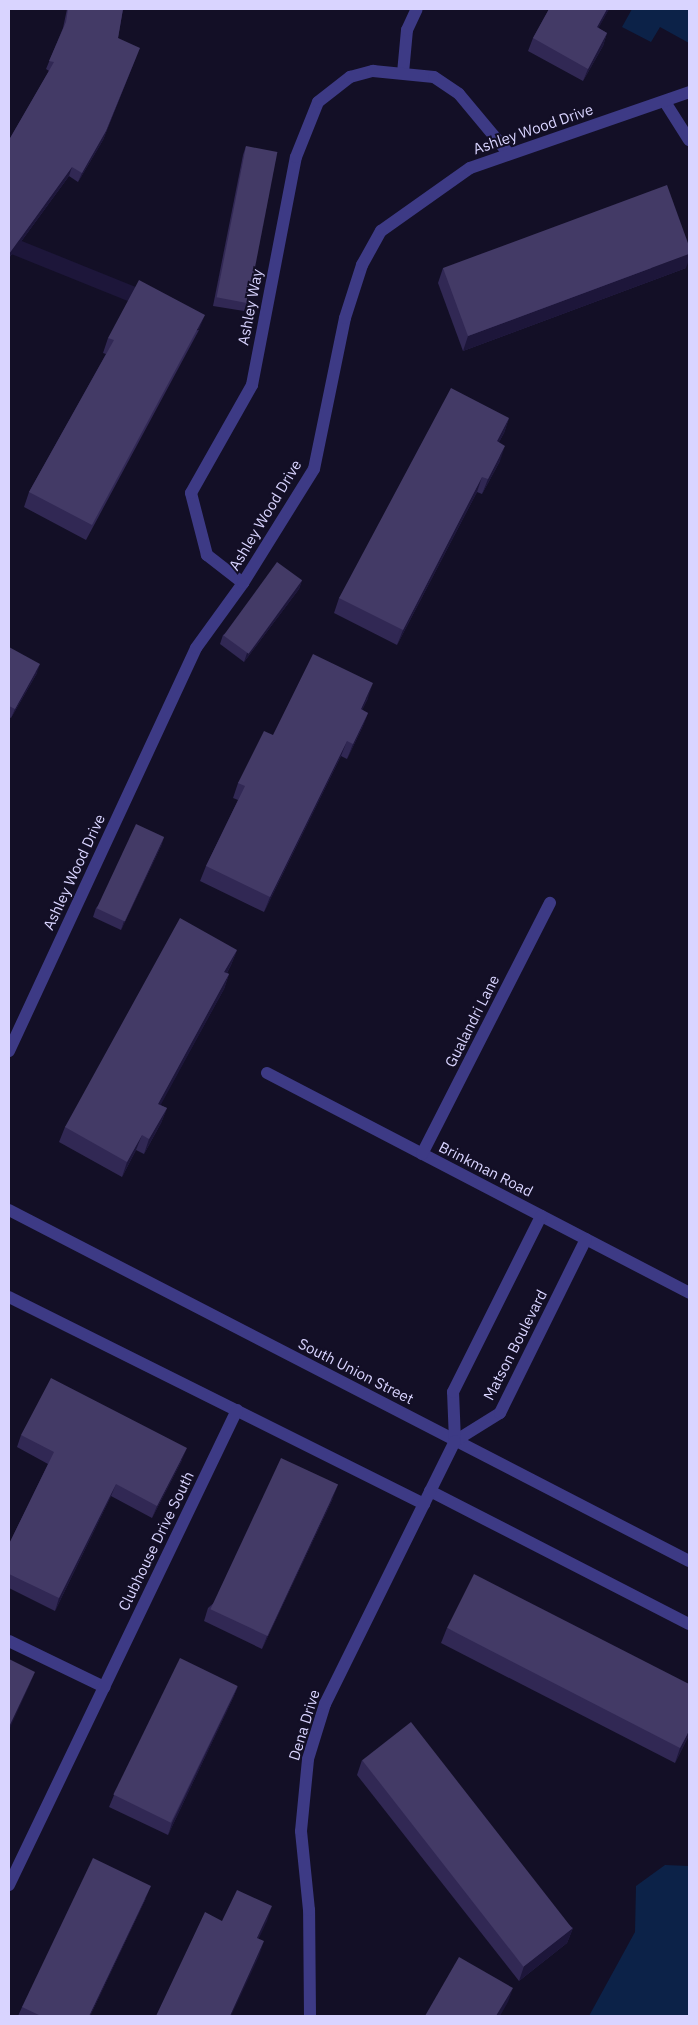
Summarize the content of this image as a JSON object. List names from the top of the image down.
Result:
{
  "streets": {
    "street": [
      "Ashley Wood Drive",
      "Ashley Way",
      "Gualandri Lane",
      "Brinkman Road",
      "Matson Boulevard",
      "South Union Street",
      "Clubhouse Drive South",
      "Dena Drive"
    ]
  },
  "crossings": [
    ["Ashley Wood Drive", "Ashley Way"],
    ["Gualandri Lane", "Brinkman Road"],
    ["Brinkman Road", "Matson Boulevard"],
    ["Matson Boulevard", "South Union Street"],
    ["Matson Boulevard", "Dena Drive"],
    ["South Union Street", "Dena Drive"]
  ]
}
